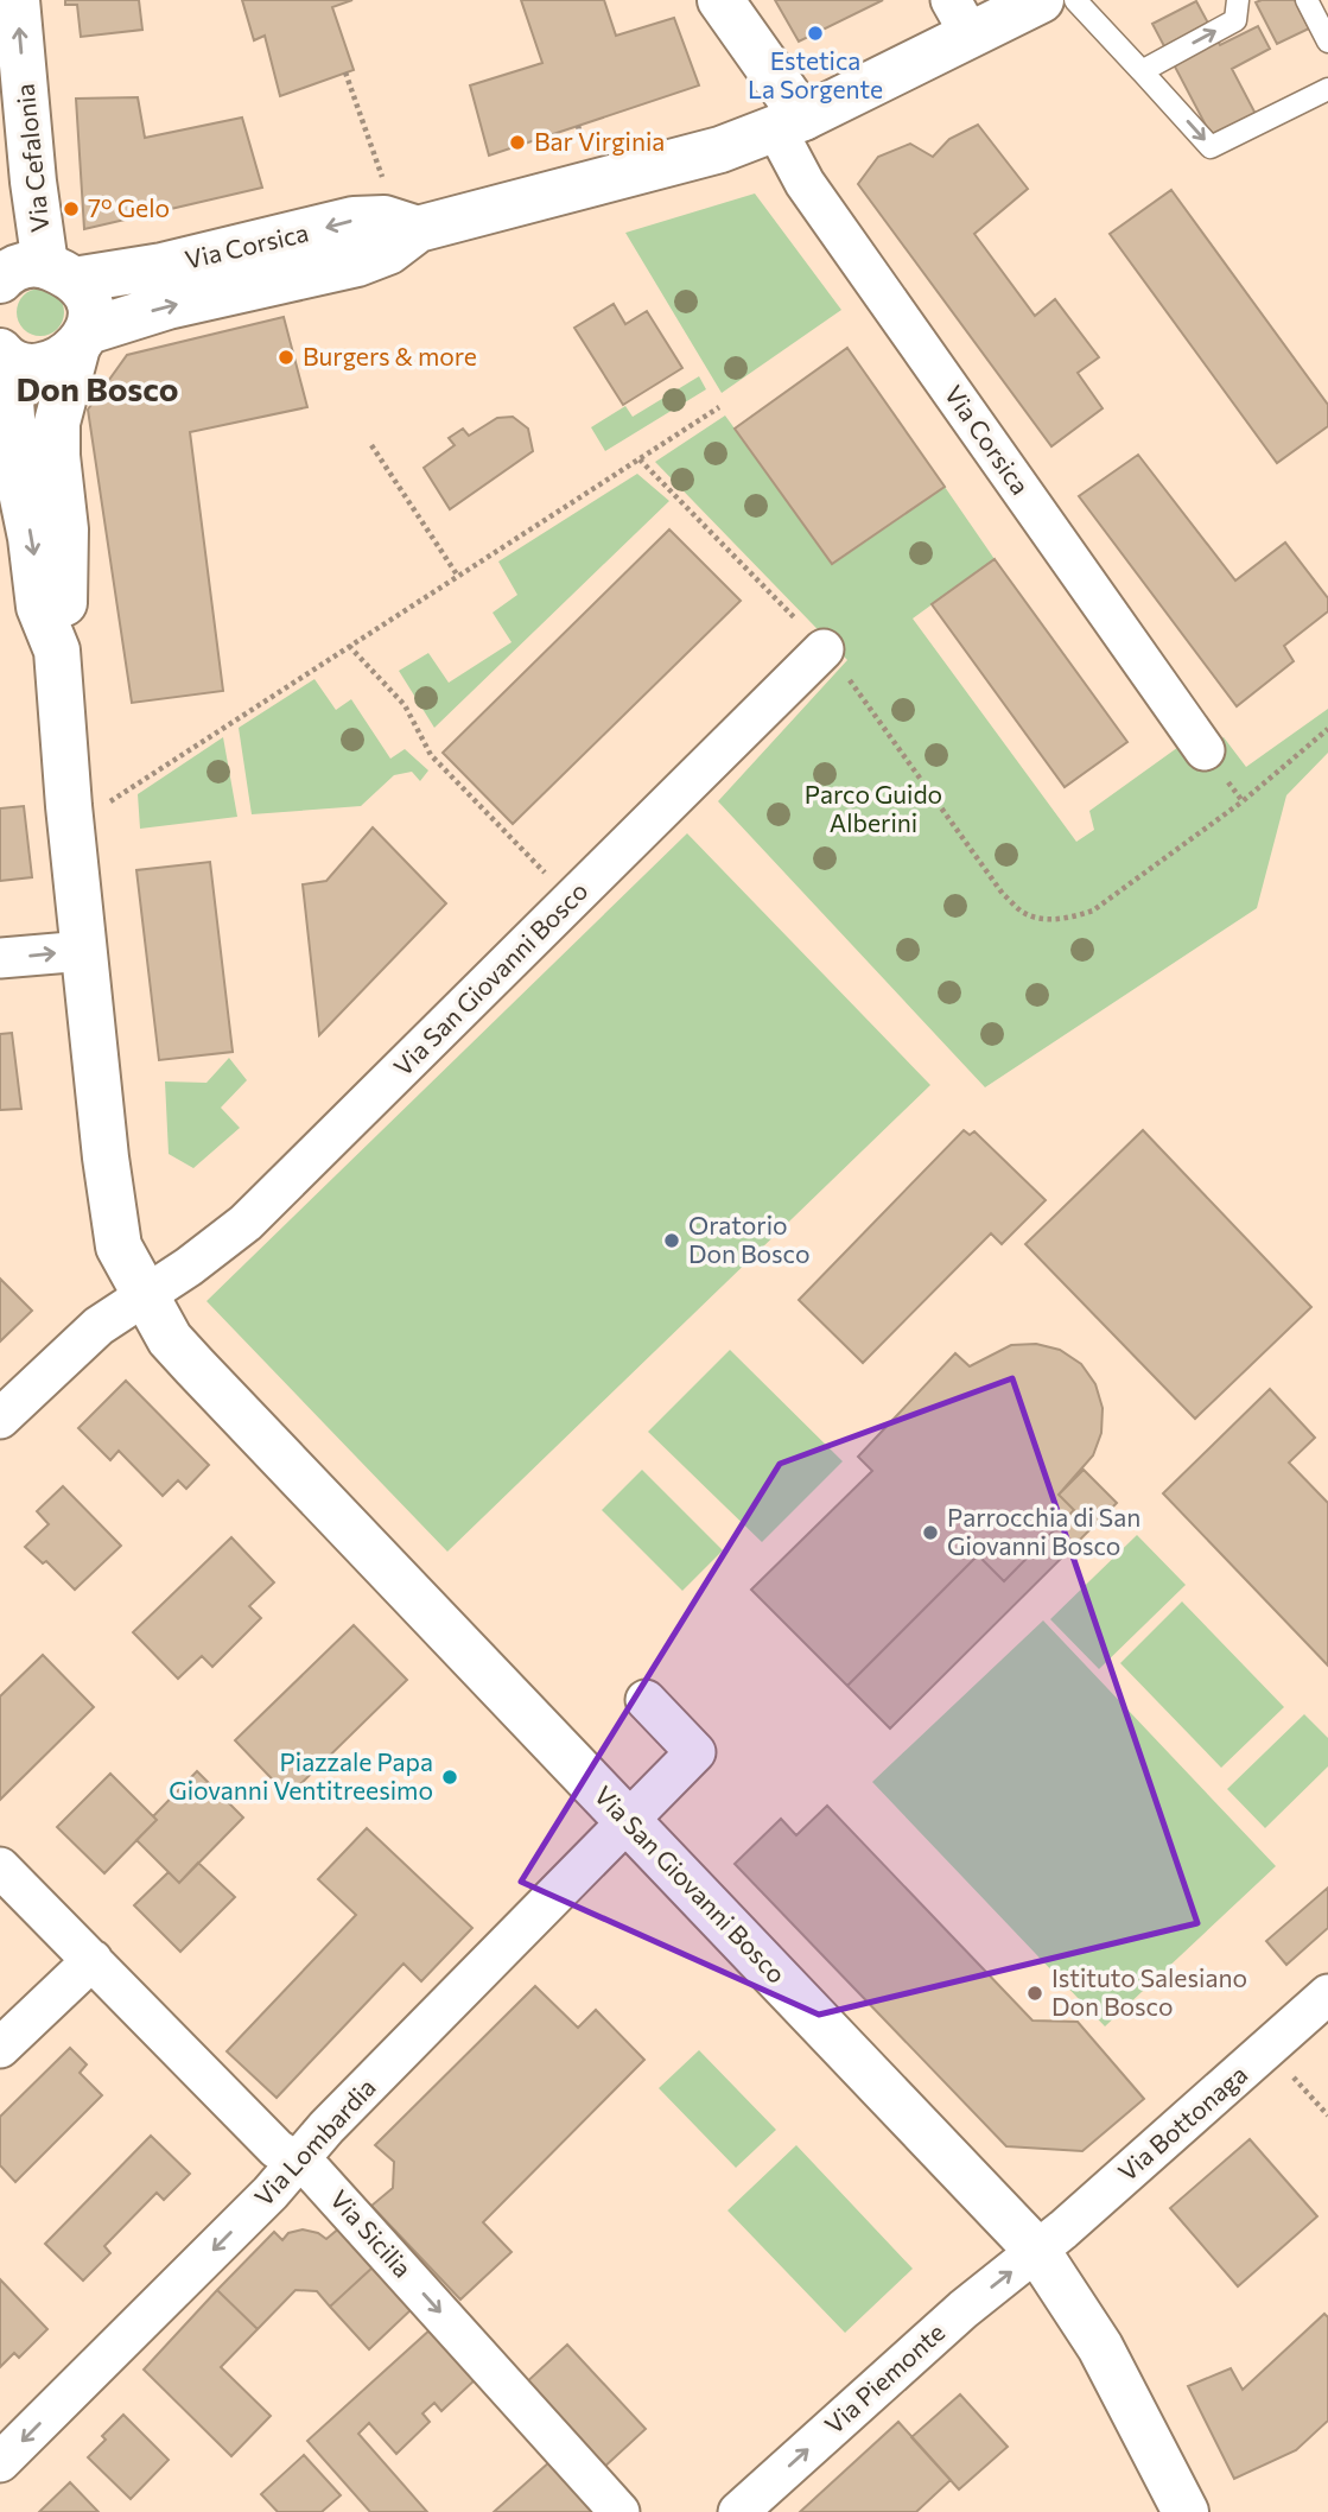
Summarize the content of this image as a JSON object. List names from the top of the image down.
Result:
{
  "streets": {
    "street": [
      "Via Cefalonia",
      "Via Corsica",
      "Via San Giovanni Bosco",
      "Via Bottonaga",
      "Via Lombardia",
      "Via Sicilia",
      "Via Piemonte"
    ]
  },
  "crossings": [
    ["Via Cefalonia", "Via Corsica"],
    ["Via Cefalonia", "Via San Giovanni Bosco"],
    ["Via Corsica", "Via San Giovanni Bosco"],
    ["Via San Giovanni Bosco", "Via Bottonaga"],
    ["Via San Giovanni Bosco", "Via Lombardia"],
    ["Via San Giovanni Bosco", "Via Piemonte"],
    ["Via Bottonaga", "Via Piemonte"],
    ["Via Lombardia", "Via Sicilia"]
  ],
  "one_way": [
    "Via Cefalonia",
    "Via Lombardia",
    "Via Sicilia",
    "Via Piemonte"
  ],
  "districts": ["Don Bosco"],
  "parks": ["Parco Guido Alberini"],
  "places": [
    "Estetica La Sorgente",
    "Bar Virginia",
    "7º Gelo",
    "Burgers & more",
    "Oratorio Don Bosco",
    "Parrocchia di San Giovanni Bosco",
    "Piazzale Papa Giovanni Ventitreesimo",
    "Istituto Salesiano Don Bosco"
  ]
}
